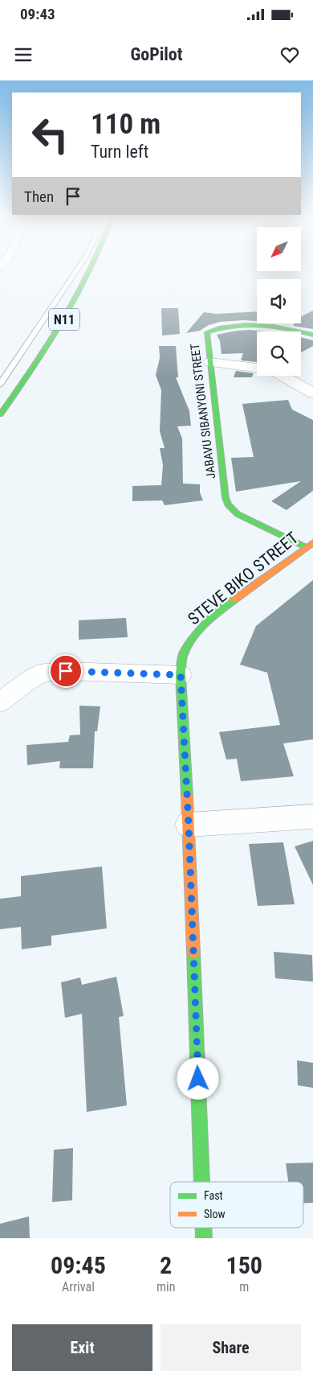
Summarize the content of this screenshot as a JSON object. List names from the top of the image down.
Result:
{
  "streets": {
    "main road": ["N11", "JABAVU SIBANYONI STREET", "STEVE BIKO STREET"]
  },
  "crossings": [
    ["JABAVU SIBANYONI STREET", "STEVE BIKO STREET"]
  ],
  "legend": ["Fast", "Slow"],
  "north": "bottom left",
  "page": {
    "status": "09:43",
    "header": "GoPilot",
    "turn": ["110 m", "Turn left"],
    "then": "Then",
    "eta": [
      "09:45",
      "Arrival",
      "2",
      "min",
      "150",
      "m"
    ],
    "buttons": ["Exit", "Share"]
  }
}
